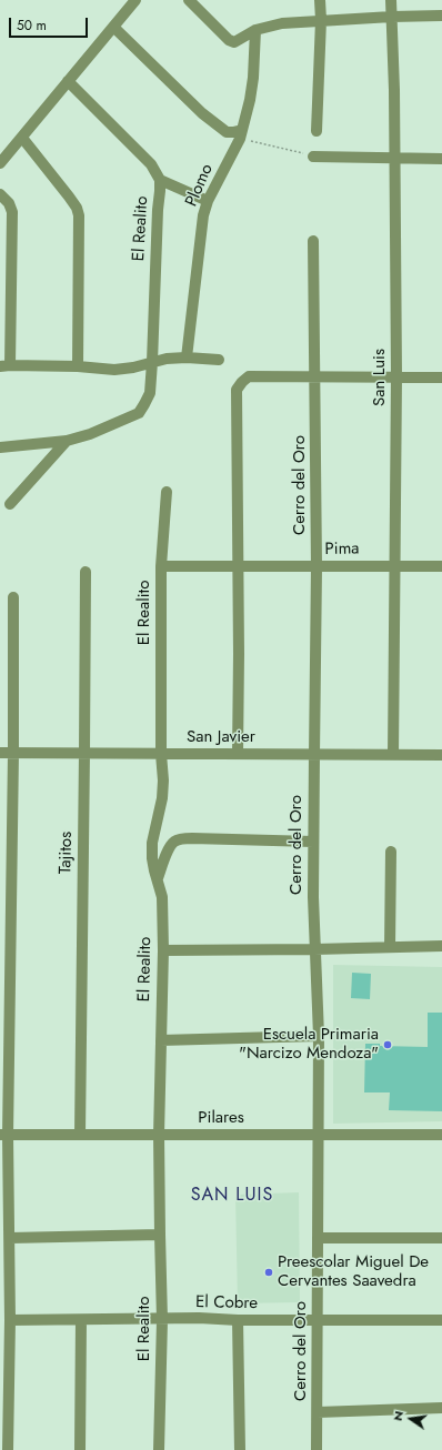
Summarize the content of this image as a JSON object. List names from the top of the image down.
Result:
{
  "streets": {
    "street": [
      "Plomo",
      "El Realito",
      "San Luis",
      "Cerro del Oro",
      "Pima",
      "San Javier",
      "Tajitos",
      "Pilares",
      "El Cobre"
    ]
  },
  "crossings": [
    ["El Realito", "Pima"],
    ["El Realito", "San Javier"],
    ["El Realito", "Pilares"],
    ["El Realito", "El Cobre"],
    ["San Luis", "Pima"],
    ["San Luis", "San Javier"],
    ["Cerro del Oro", "Pima"],
    ["Cerro del Oro", "San Javier"],
    ["Cerro del Oro", "Pilares"],
    ["Cerro del Oro", "El Cobre"],
    ["San Javier", "Tajitos"],
    ["Tajitos", "Pilares"]
  ],
  "districts": ["SAN LUIS"],
  "places": ["Escuela Primaria \"Narcizo Mendoza\"", "Preescolar Miguel De Cervantes Saavedra"],
  "scale_bar": "50 m",
  "north": "left"
}
